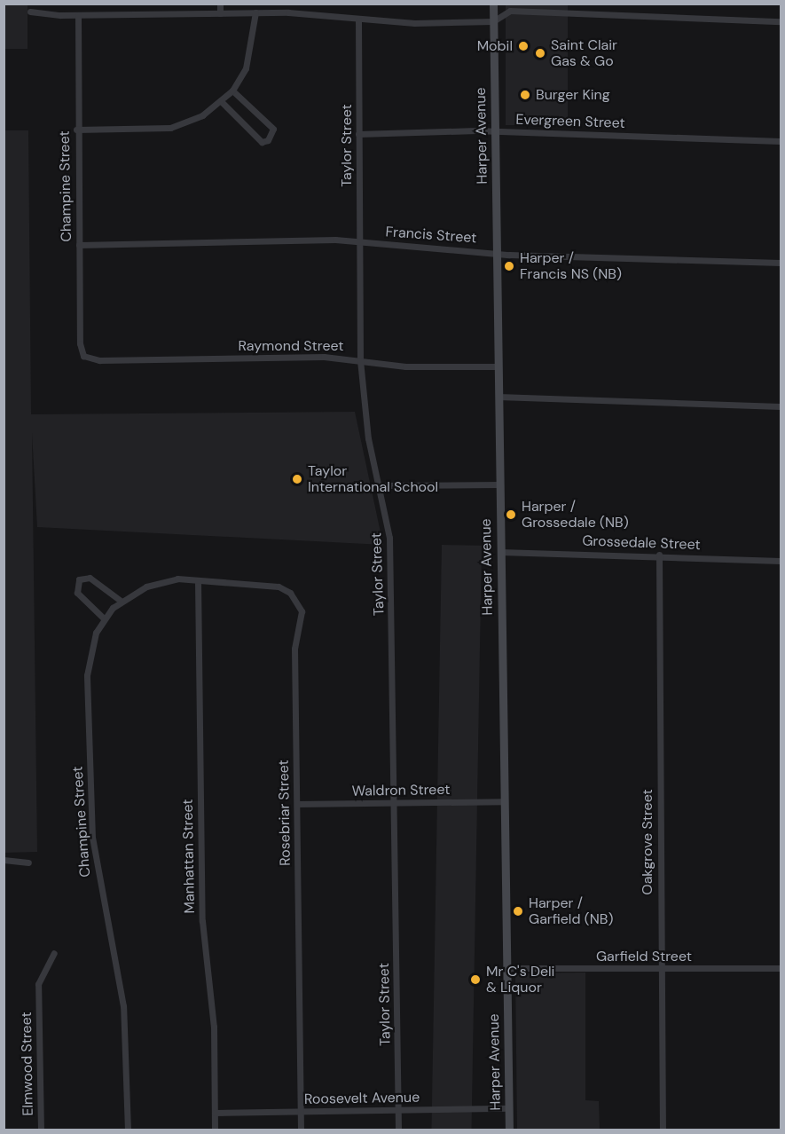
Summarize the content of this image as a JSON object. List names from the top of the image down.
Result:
{
  "streets": {
    "main road": ["Harper Avenue"],
    "street": [
      "Evergreen Street",
      "Taylor Street",
      "Champine Street",
      "Francis Street",
      "Raymond Street",
      "Grossedale Street",
      "Waldron Street",
      "Rosebriar Street",
      "Oakgrove Street",
      "Manhattan Street",
      "Garfield Street",
      "Elmwood Street",
      "Roosevelt Avenue"
    ]
  },
  "crossings": [
    ["Evergreen Street", "Harper Avenue"],
    ["Evergreen Street", "Taylor Street"],
    ["Harper Avenue", "Francis Street"],
    ["Harper Avenue", "Raymond Street"],
    ["Harper Avenue", "Grossedale Street"],
    ["Harper Avenue", "Waldron Street"],
    ["Harper Avenue", "Garfield Street"],
    ["Harper Avenue", "Roosevelt Avenue"],
    ["Taylor Street", "Francis Street"],
    ["Taylor Street", "Raymond Street"],
    ["Taylor Street", "Waldron Street"],
    ["Taylor Street", "Roosevelt Avenue"],
    ["Champine Street", "Francis Street"],
    ["Champine Street", "Raymond Street"],
    ["Champine Street", "Rosebriar Street"],
    ["Champine Street", "Manhattan Street"],
    ["Grossedale Street", "Oakgrove Street"],
    ["Waldron Street", "Rosebriar Street"],
    ["Rosebriar Street", "Manhattan Street"],
    ["Rosebriar Street", "Roosevelt Avenue"],
    ["Oakgrove Street", "Garfield Street"],
    ["Manhattan Street", "Roosevelt Avenue"]
  ],
  "places": [
    "Mobil",
    "Saint Clair Gas & Go",
    "Burger King",
    "Harper / Francis NS (NB)",
    "Taylor International School",
    "Harper / Grossedale (NB)",
    "Harper / Garfield (NB)",
    "Mr C's Deli & Liquor"
  ]
}
